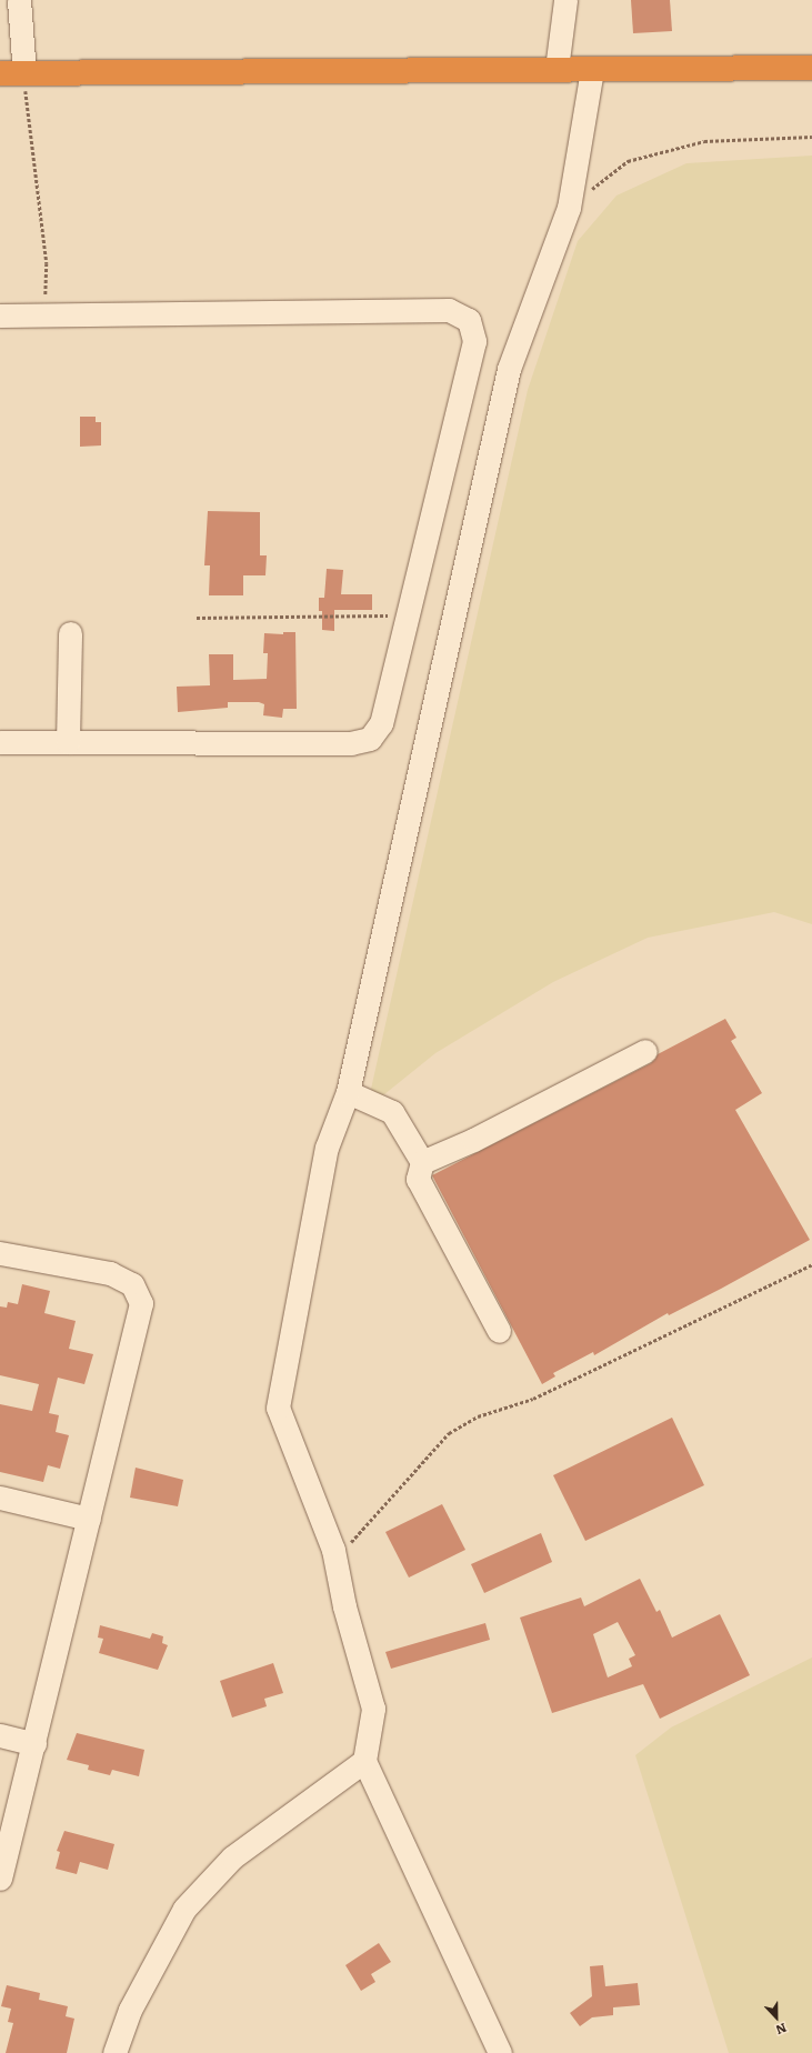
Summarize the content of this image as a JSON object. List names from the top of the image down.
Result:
{
  "north": "bottom"
}
